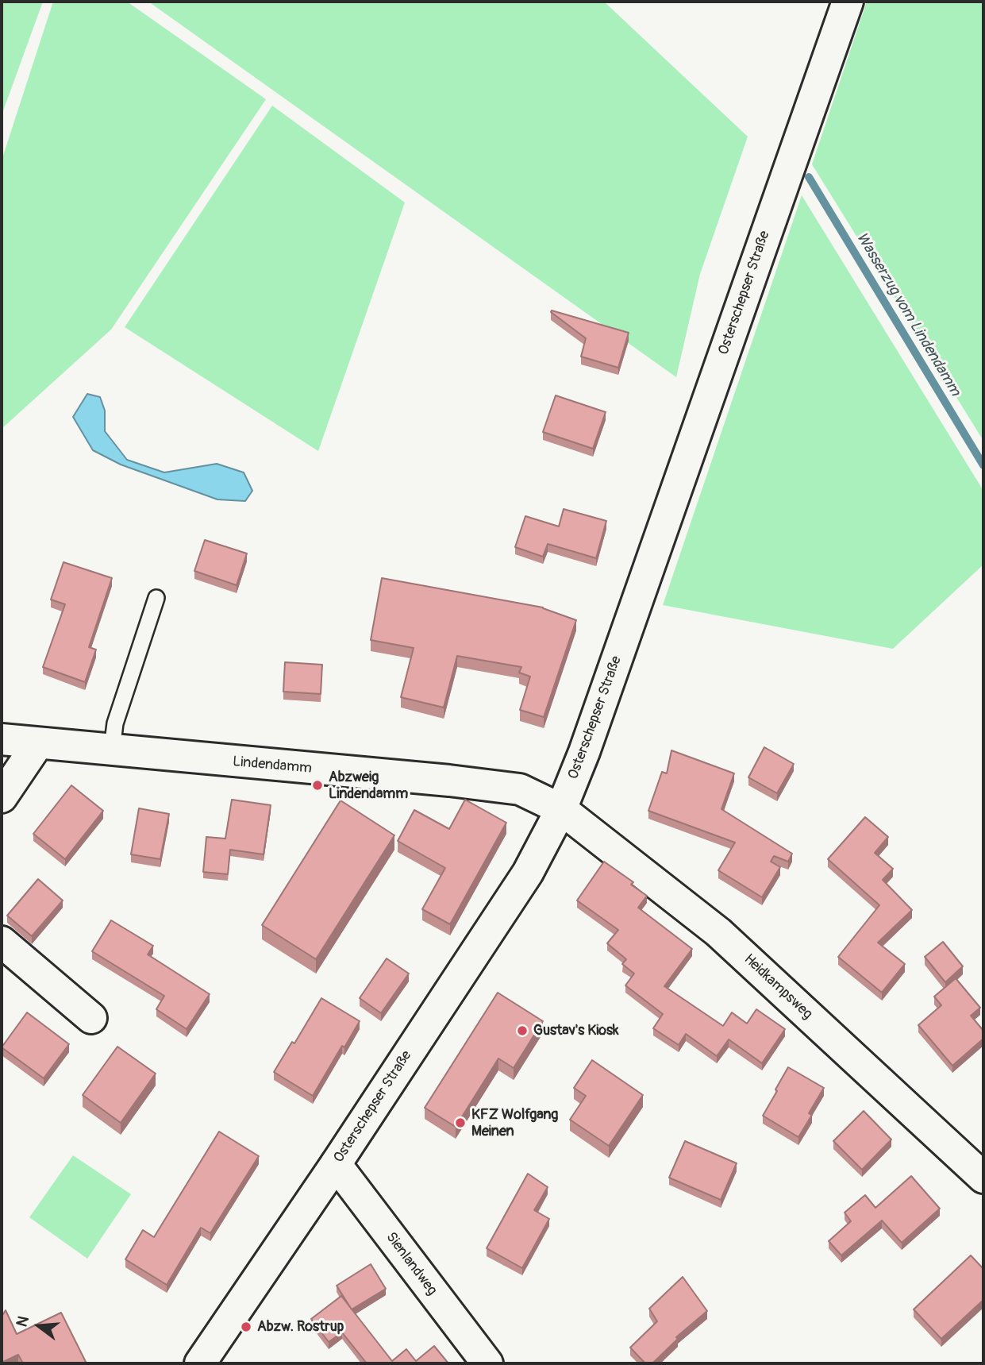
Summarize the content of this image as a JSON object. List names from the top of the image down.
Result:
{
  "streets": {
    "street": [
      "Osterschepser Straße",
      "Lindendamm",
      "Heidkampsweg",
      "Sienlandweg"
    ]
  },
  "crossings": [
    ["Osterschepser Straße", "Lindendamm"],
    ["Osterschepser Straße", "Heidkampsweg"],
    ["Osterschepser Straße", "Sienlandweg"],
    ["Lindendamm", "Heidkampsweg"]
  ],
  "water": ["Wasserzug vom Lindendamm"],
  "places": [
    "Abzweig Lindendamm",
    "Gustav's Kiosk",
    "KFZ Wolfgang Meinen",
    "Abzw. Rostrup"
  ],
  "north": "left"
}
